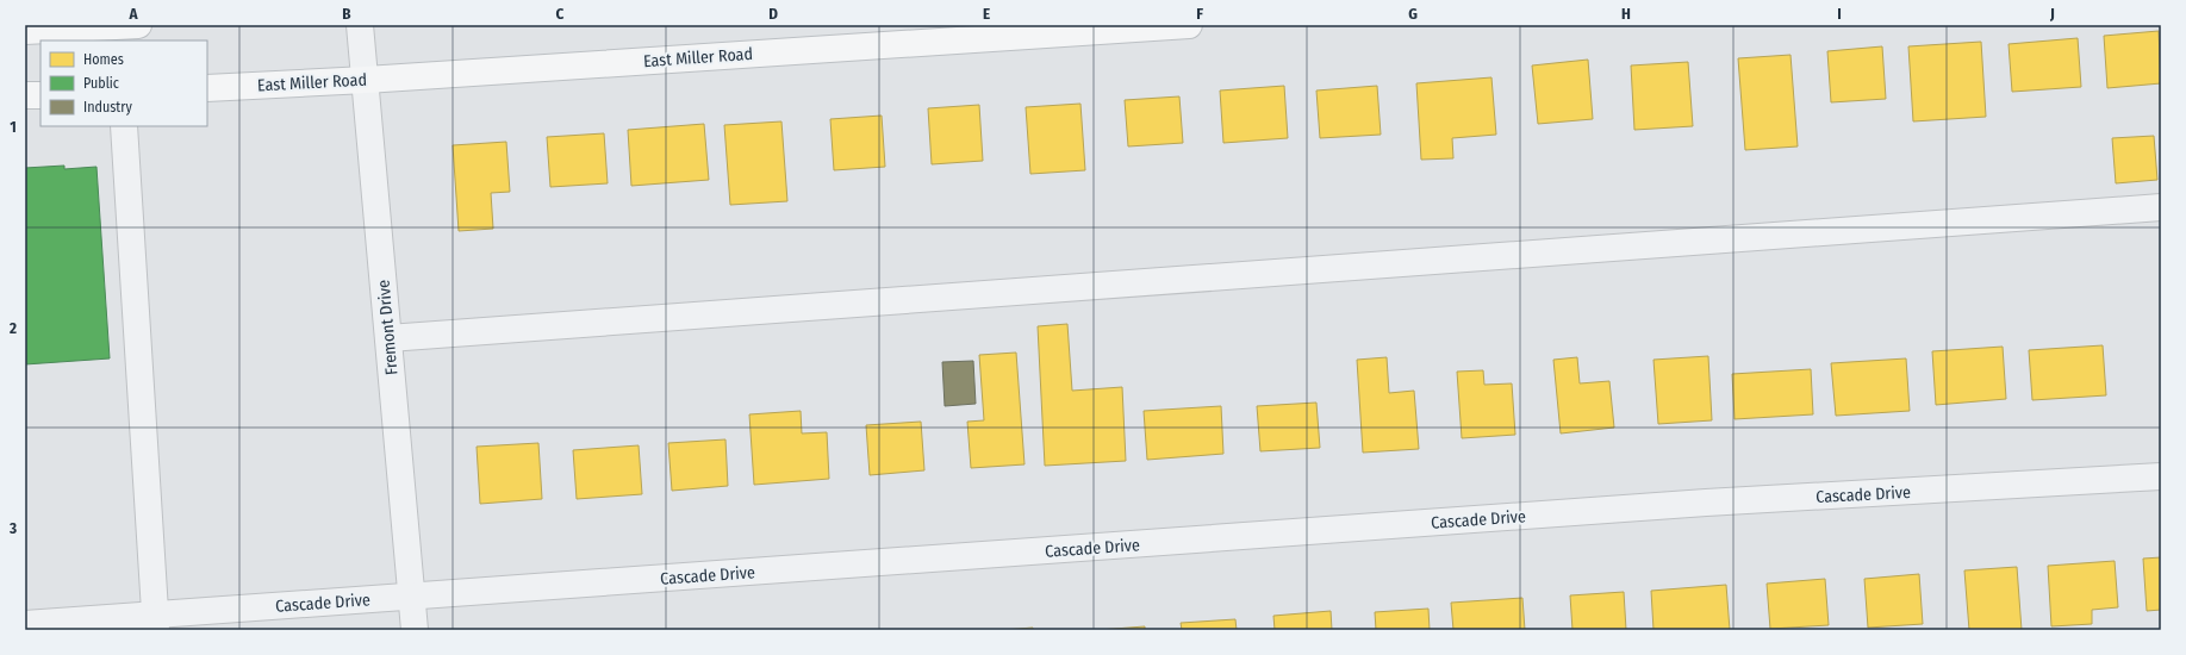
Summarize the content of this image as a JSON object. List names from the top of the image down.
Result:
{
  "streets": {
    "main road": ["East Miller Road"],
    "street": ["Fremont Drive", "Cascade Drive"]
  },
  "crossings": [
    ["East Miller Road", "Fremont Drive"],
    ["Fremont Drive", "Cascade Drive"]
  ],
  "legend": ["Homes", "Public", "Industry"],
  "grid": {
    "columns": [
      "A",
      "B",
      "C",
      "D",
      "E",
      "F",
      "G",
      "H",
      "I",
      "J"
    ],
    "rows": ["1", "2", "3"]
  }
}
